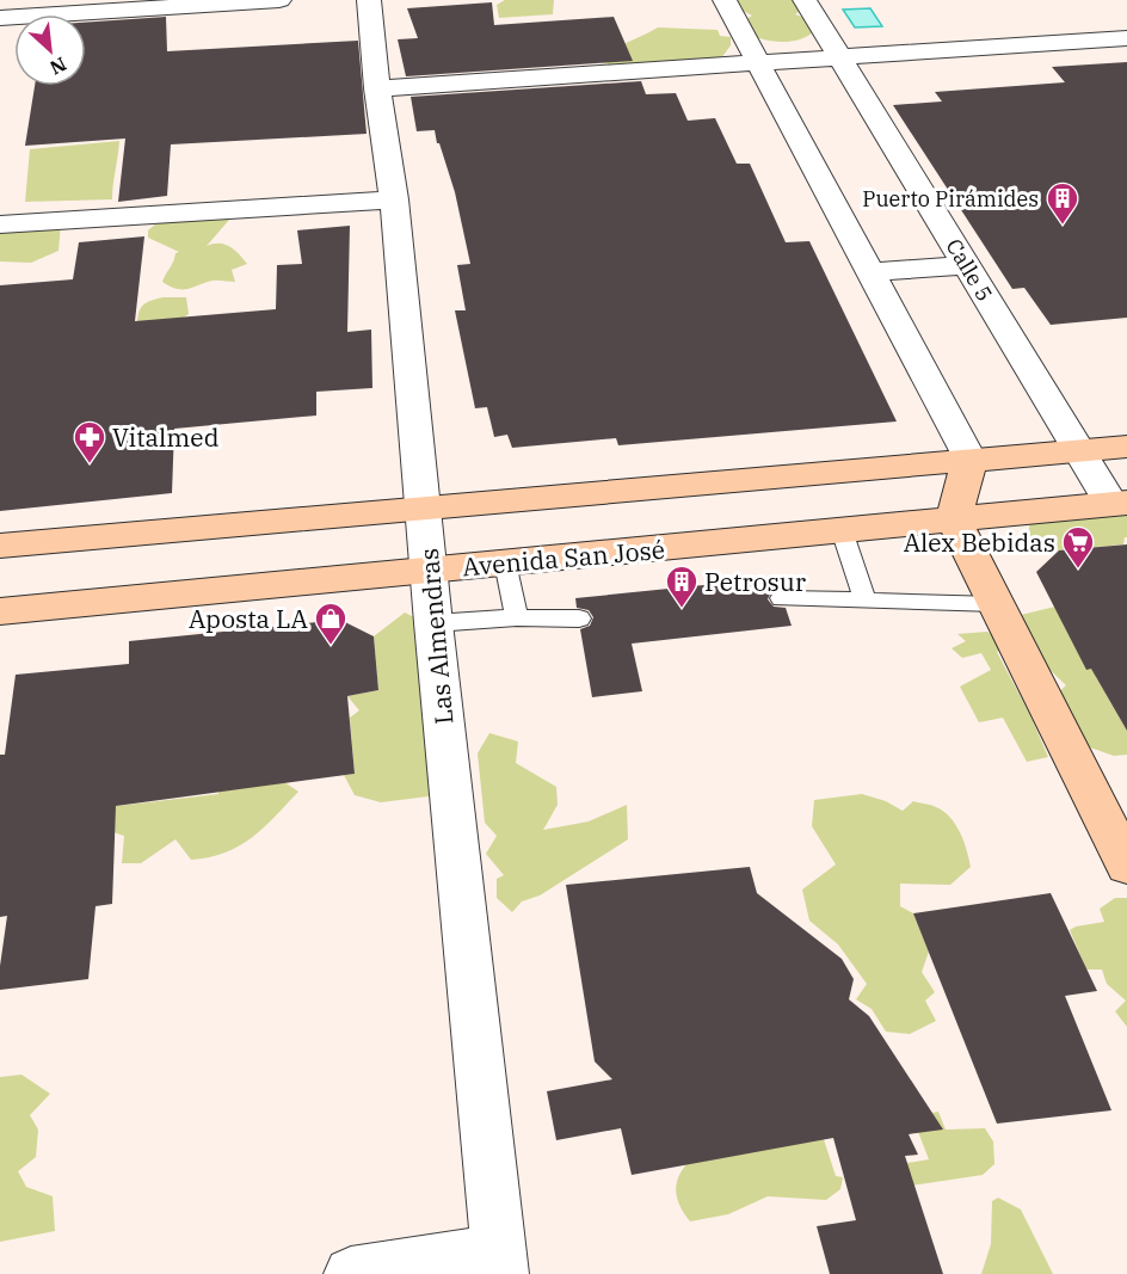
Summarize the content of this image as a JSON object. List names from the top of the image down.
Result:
{
  "streets": {
    "street": ["Calle 5", "Avenida San José", "Las Almendras"]
  },
  "crossings": [
    ["Calle 5", "Avenida San José"],
    ["Avenida San José", "Las Almendras"]
  ],
  "places": {
    "building": ["Puerto Pirámides", "Petrosur"],
    "pharmacy": ["Vitalmed"],
    "supermarket": ["Alex Bebidas"],
    "shop": ["Aposta LA"]
  },
  "north": "bottom right"
}
